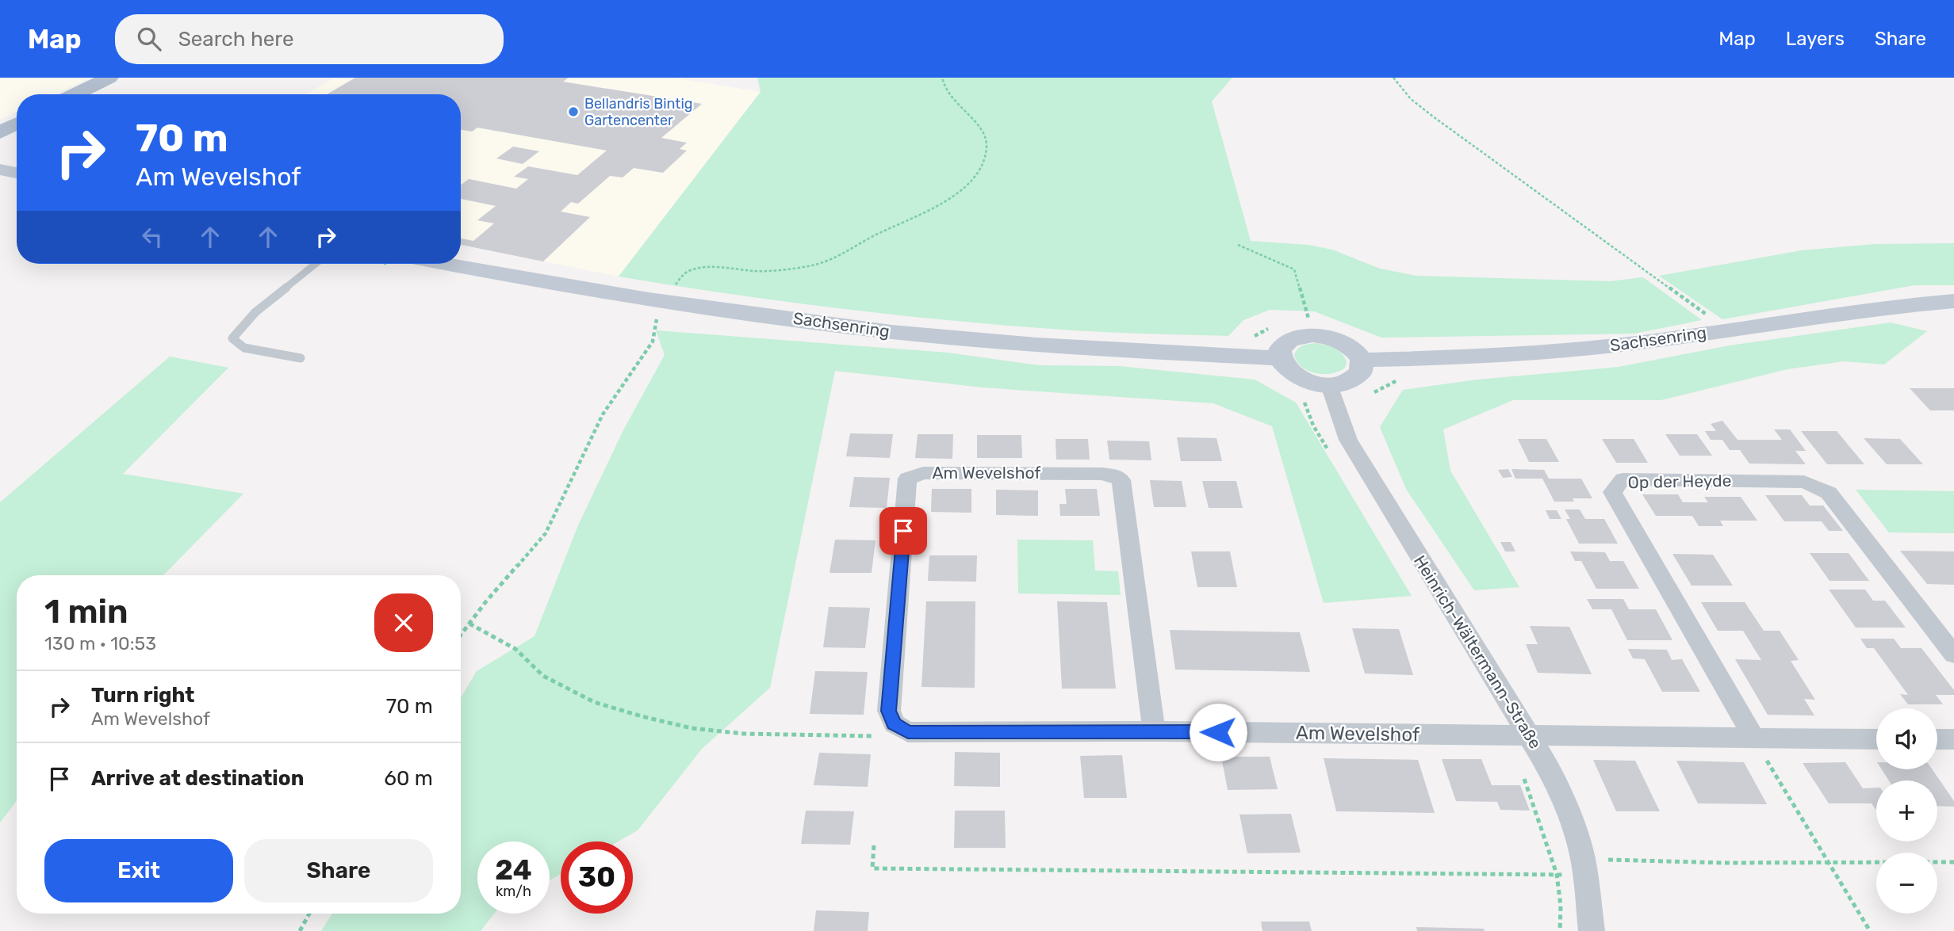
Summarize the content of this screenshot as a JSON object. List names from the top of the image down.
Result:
{
  "streets": {
    "street": [
      "Sachsenring",
      "Am Wevelshof",
      "Op der Heyde",
      "Heinrich-Wältermann-Straße"
    ]
  },
  "crossings": [
    ["Am Wevelshof", "Heinrich-Wältermann-Straße"]
  ],
  "places": ["Bellandris Bintig Gartencenter"],
  "page": {
    "header": "Map",
    "search": "Search here",
    "nav": ["Map", "Layers", "Share"],
    "turn": ["70 m", "Am Wevelshof"],
    "heading": ["1 min", "130 m · 10:53"],
    "list": [
      {
        "name": "Turn right",
        "note": "Am Wevelshof",
        "value": "70 m"
      },
      {
        "name": "Arrive at destination",
        "value": "60 m"
      }
    ],
    "map_buttons": ["+", "−"],
    "buttons": ["Exit", "Share"],
    "speed": "24 km/h",
    "limit": "30"
  }
}
